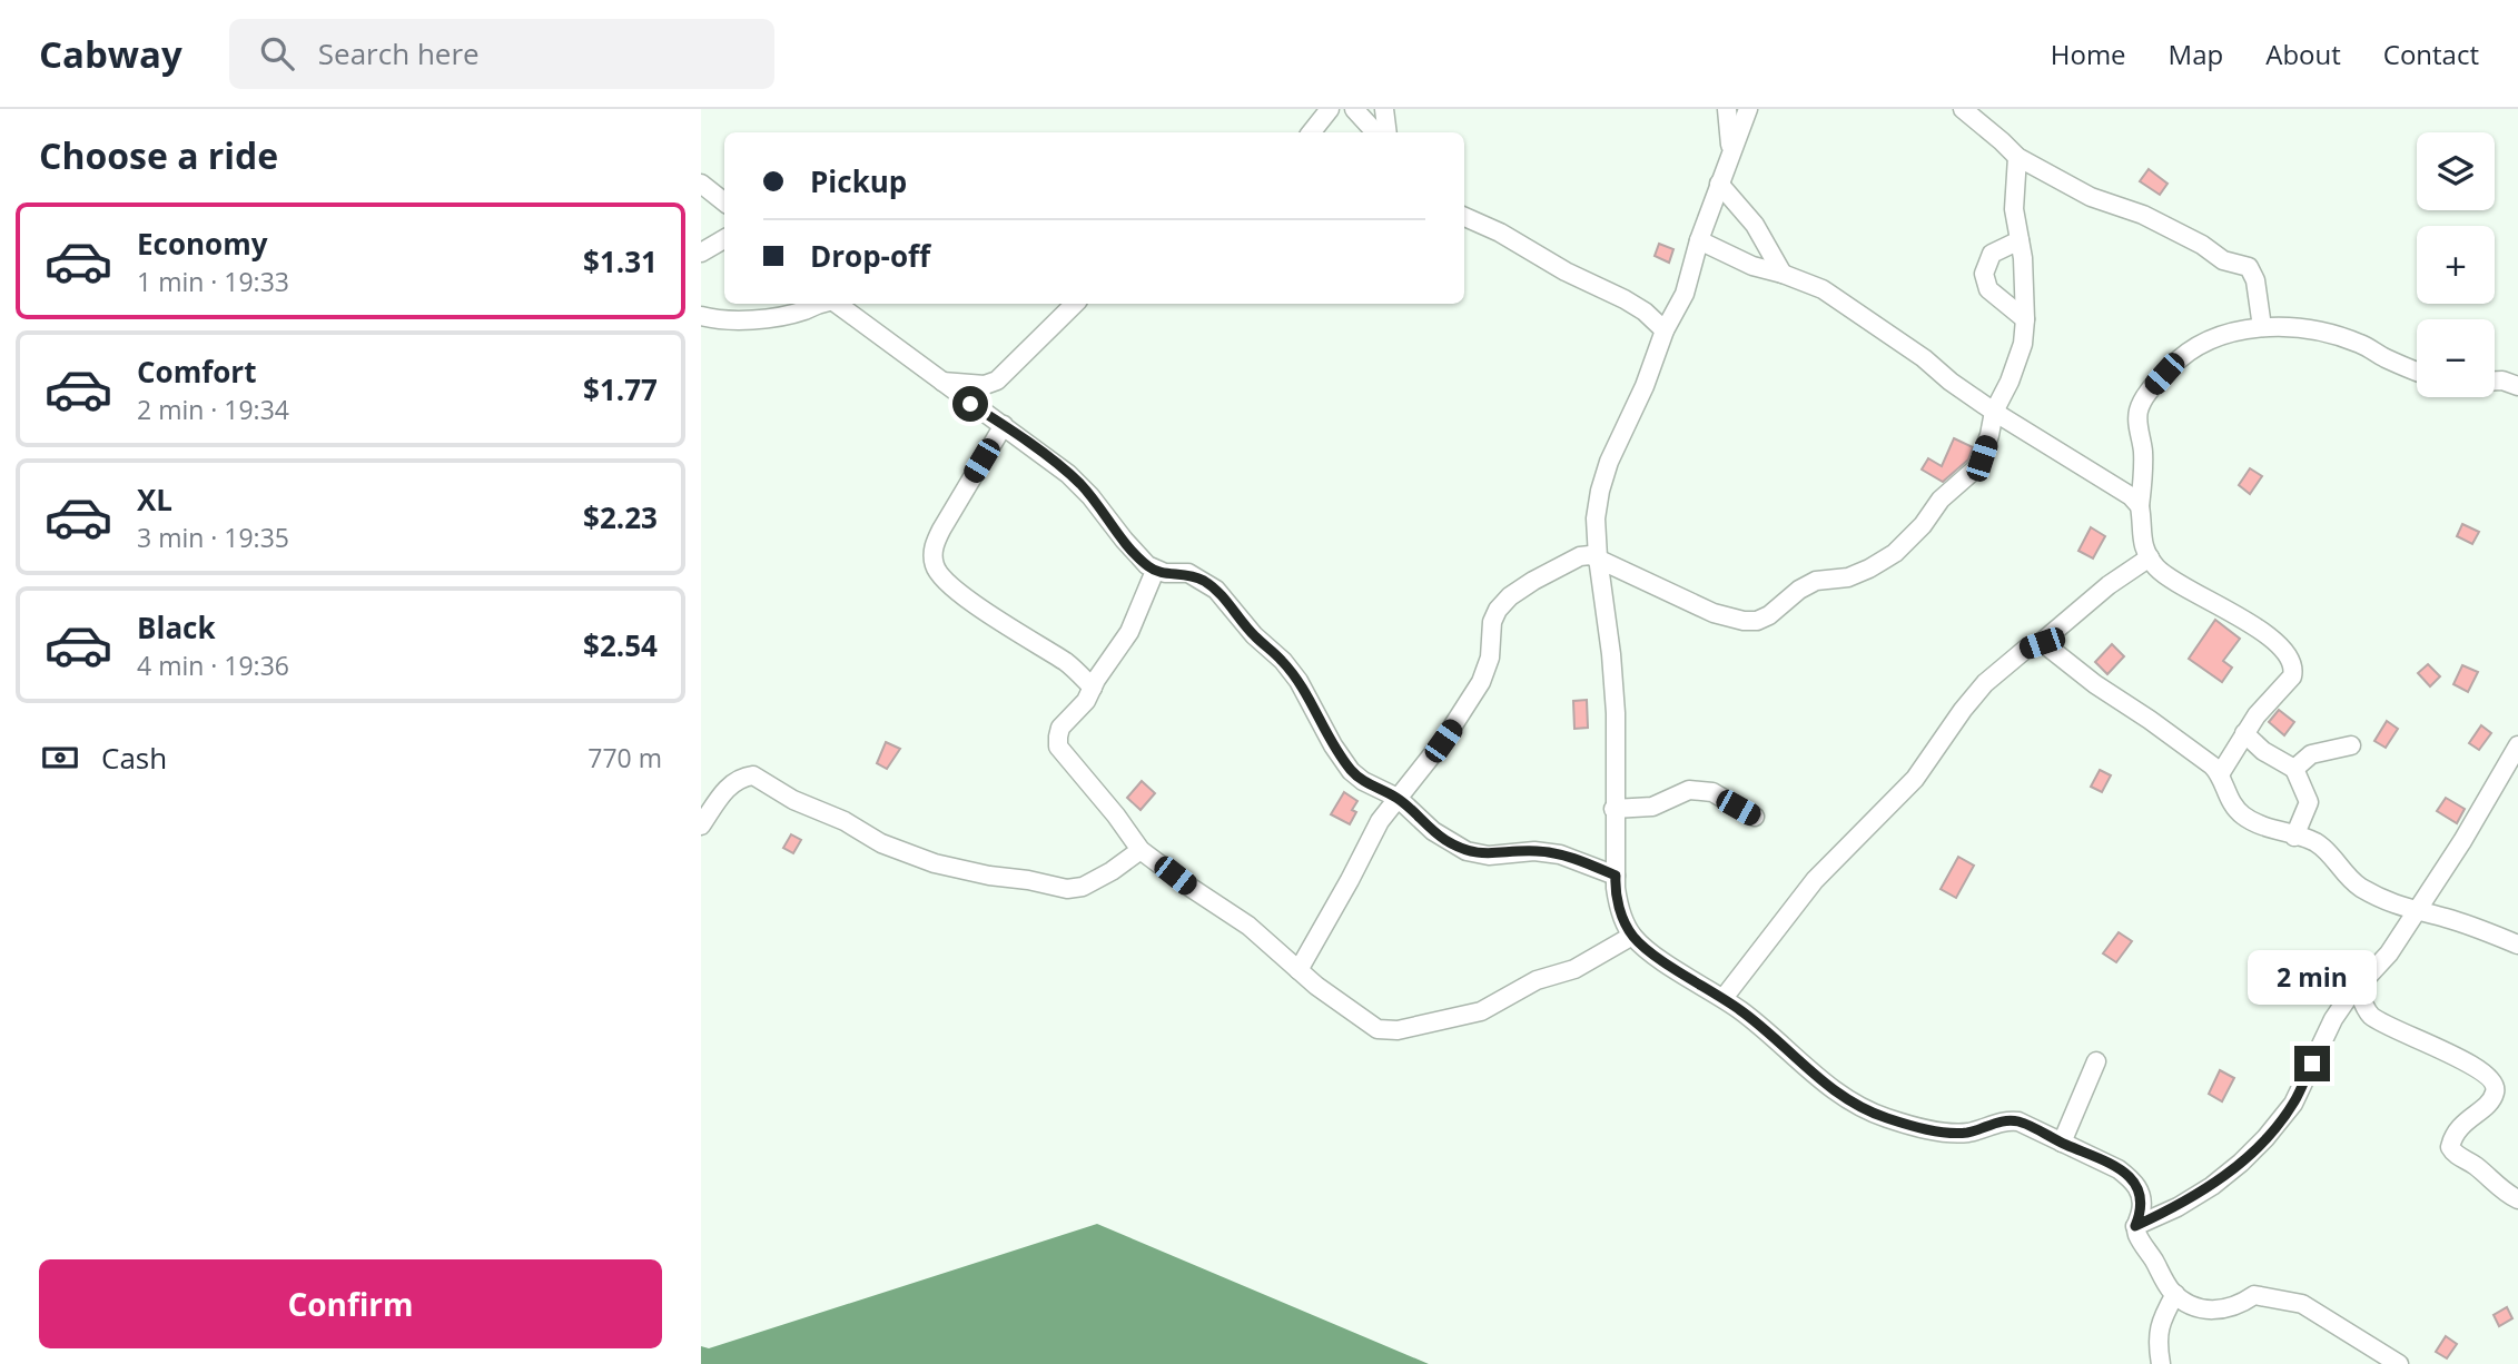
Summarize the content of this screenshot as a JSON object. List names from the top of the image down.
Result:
{
  "page": {
    "header": "Cabway",
    "search": "Search here",
    "nav": [
      "Home",
      "Map",
      "About",
      "Contact"
    ],
    "heading": "Choose a ride",
    "map_buttons": ["+", "−"],
    "banner": ["Pickup", "Drop-off"],
    "list": [
      {
        "name": "Economy",
        "note": "1 min · 19:33",
        "value": "$1.31"
      },
      {
        "name": "Comfort",
        "note": "2 min · 19:34",
        "value": "$1.77"
      },
      {
        "name": "XL",
        "note": "3 min · 19:35",
        "value": "$2.23"
      },
      {
        "name": "Black",
        "note": "4 min · 19:36",
        "value": "$2.54"
      }
    ],
    "pay": ["Cash", "770 m"],
    "bubble": "2 min",
    "buttons": "Confirm"
  }
}
